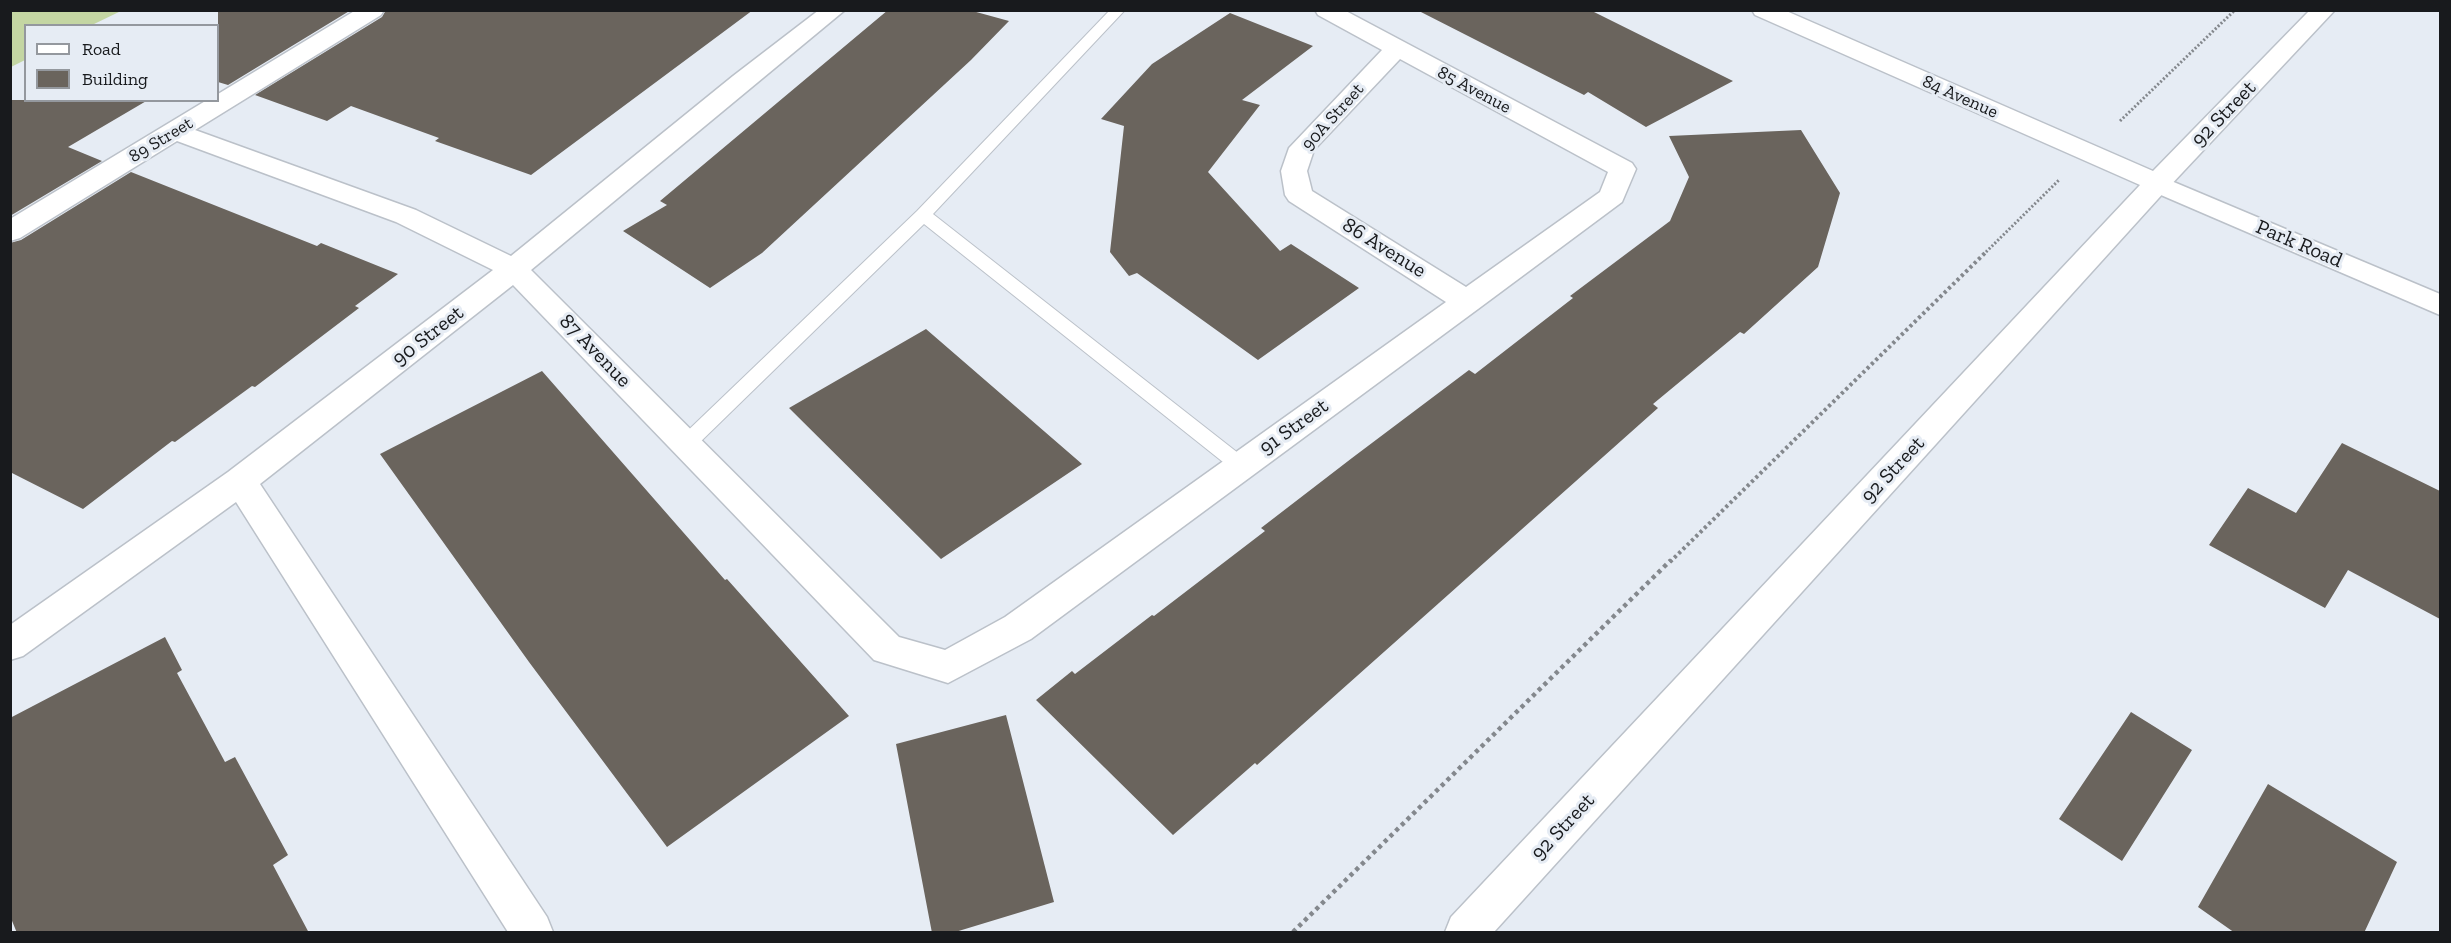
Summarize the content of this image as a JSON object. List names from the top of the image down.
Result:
{
  "streets": {
    "street": [
      "85 Avenue",
      "84 Avenue",
      "92 Street",
      "90A Street",
      "89 Street",
      "Park Road",
      "86 Avenue",
      "90 Street",
      "87 Avenue",
      "91 Street"
    ]
  },
  "crossings": [
    ["85 Avenue", "90A Street"],
    ["85 Avenue", "91 Street"],
    ["84 Avenue", "92 Street"],
    ["84 Avenue", "Park Road"],
    ["92 Street", "Park Road"],
    ["90A Street", "86 Avenue"],
    ["89 Street", "87 Avenue"],
    ["86 Avenue", "91 Street"],
    ["90 Street", "87 Avenue"],
    ["87 Avenue", "91 Street"]
  ],
  "legend": ["Road", "Building"]
}
